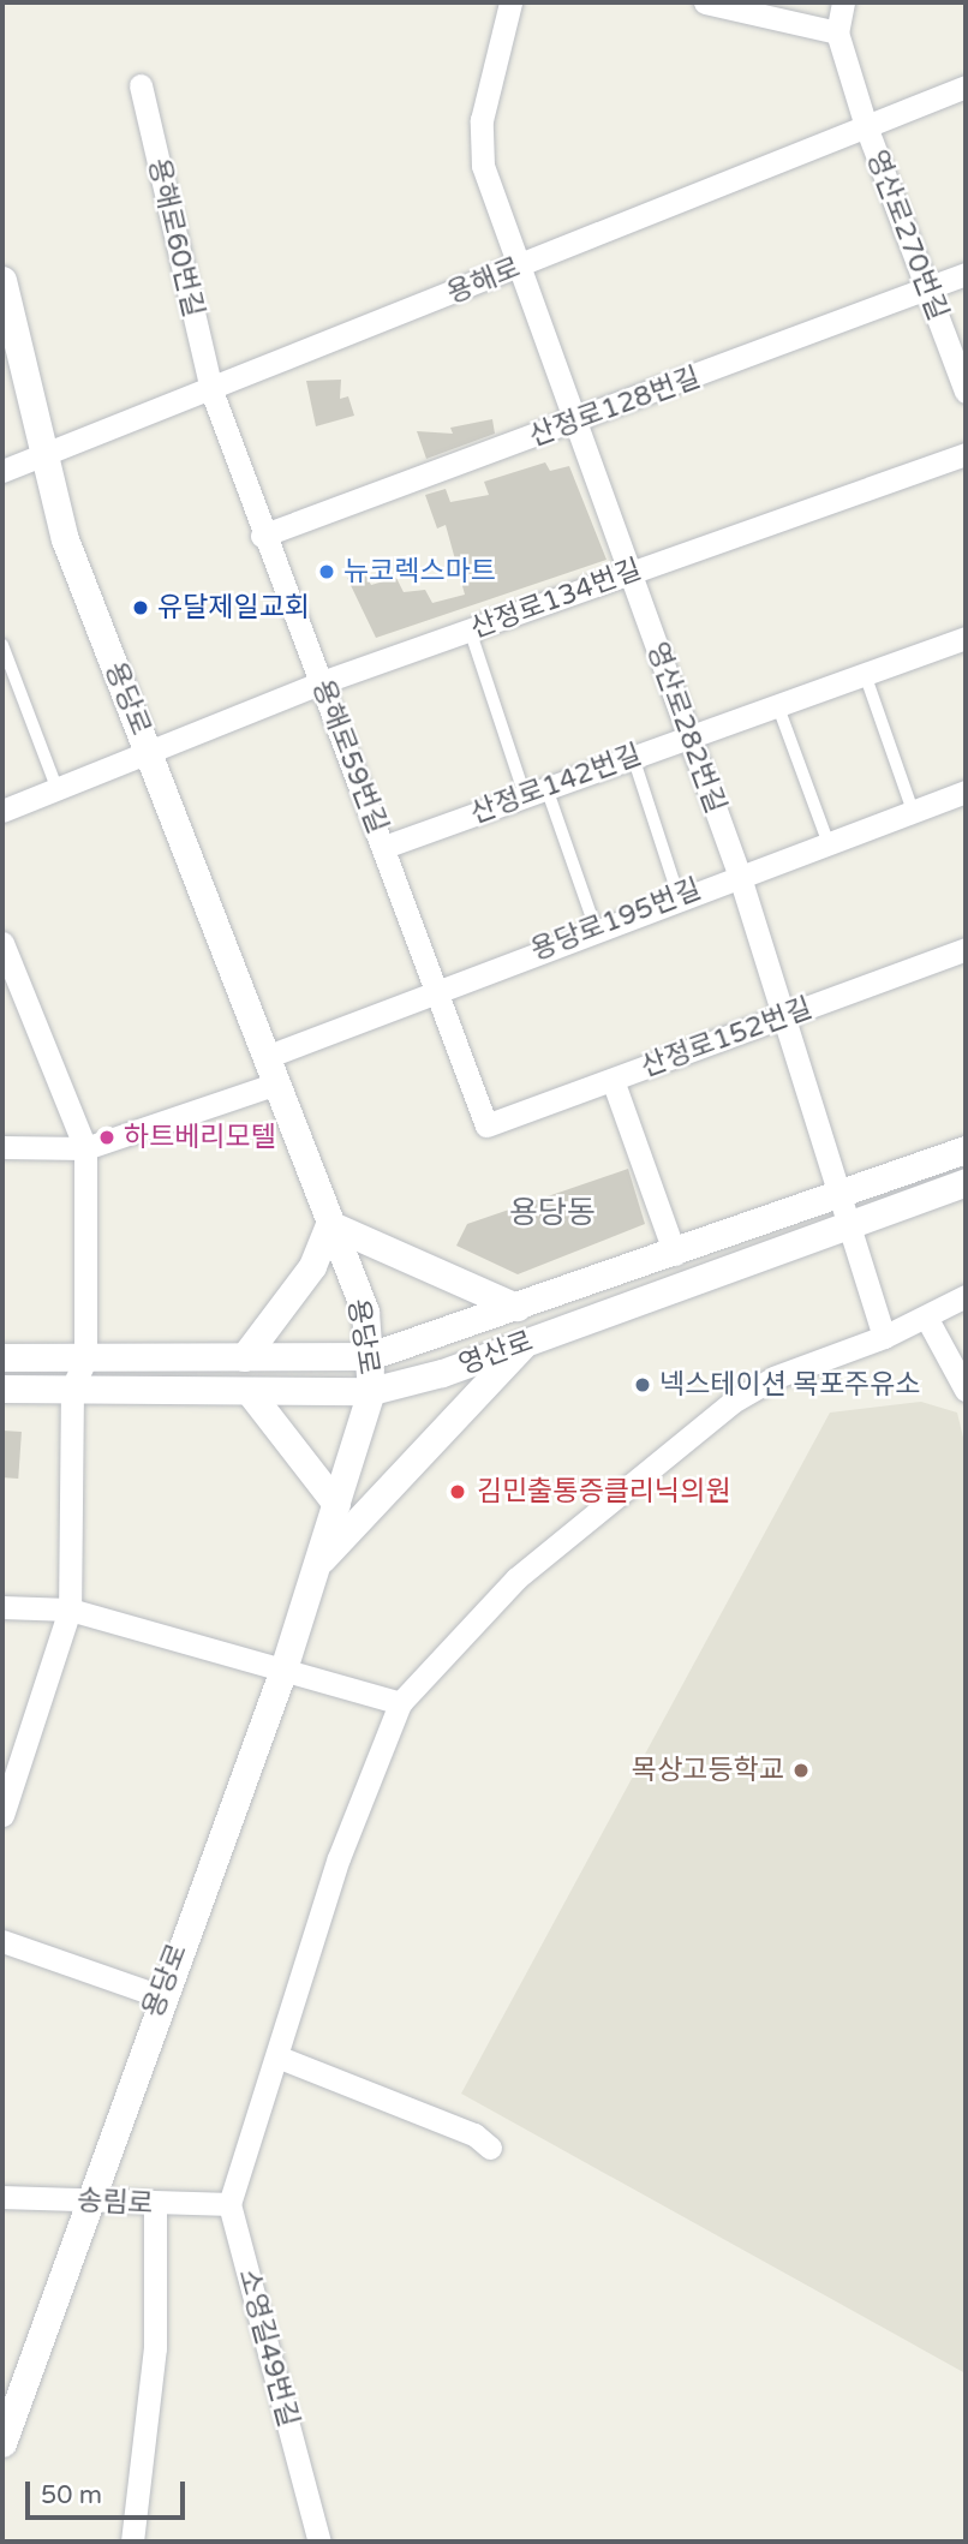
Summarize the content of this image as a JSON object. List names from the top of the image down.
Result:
{
  "streets": {
    "street": [
      "영산로270번길",
      "용해로60번길",
      "용해로",
      "산정로128번길",
      "산정로134번길",
      "용당로",
      "영산로282번길",
      "용해로59번길",
      "산정로142번길",
      "용당로195번길",
      "산정로152번길",
      "영산로",
      "송림로",
      "소영길49번길"
    ]
  },
  "crossings": [
    ["영산로270번길", "용해로"],
    ["영산로270번길", "산정로128번길"],
    ["용해로60번길", "용해로"],
    ["용해로60번길", "용해로59번길"],
    ["용해로", "용당로"],
    ["용해로", "영산로282번길"],
    ["용해로", "용해로59번길"],
    ["산정로128번길", "영산로282번길"],
    ["산정로128번길", "용해로59번길"],
    ["산정로134번길", "용당로"],
    ["산정로134번길", "영산로282번길"],
    ["산정로134번길", "용해로59번길"],
    ["용당로", "용당로195번길"],
    ["용당로", "영산로"],
    ["용당로", "송림로"],
    ["영산로282번길", "산정로142번길"],
    ["영산로282번길", "용당로195번길"],
    ["영산로282번길", "산정로152번길"],
    ["영산로282번길", "영산로"],
    ["용해로59번길", "산정로142번길"],
    ["용해로59번길", "용당로195번길"],
    ["용해로59번길", "산정로152번길"],
    ["송림로", "소영길49번길"]
  ],
  "districts": ["용당동"],
  "places": [
    "뉴코렉스마트",
    "유달제일교회",
    "하트베리모텔",
    "넥스테이션 목포주유소",
    "김민출통증클리닉의원",
    "목상고등학교"
  ],
  "scale_bar": "50 m"
}
